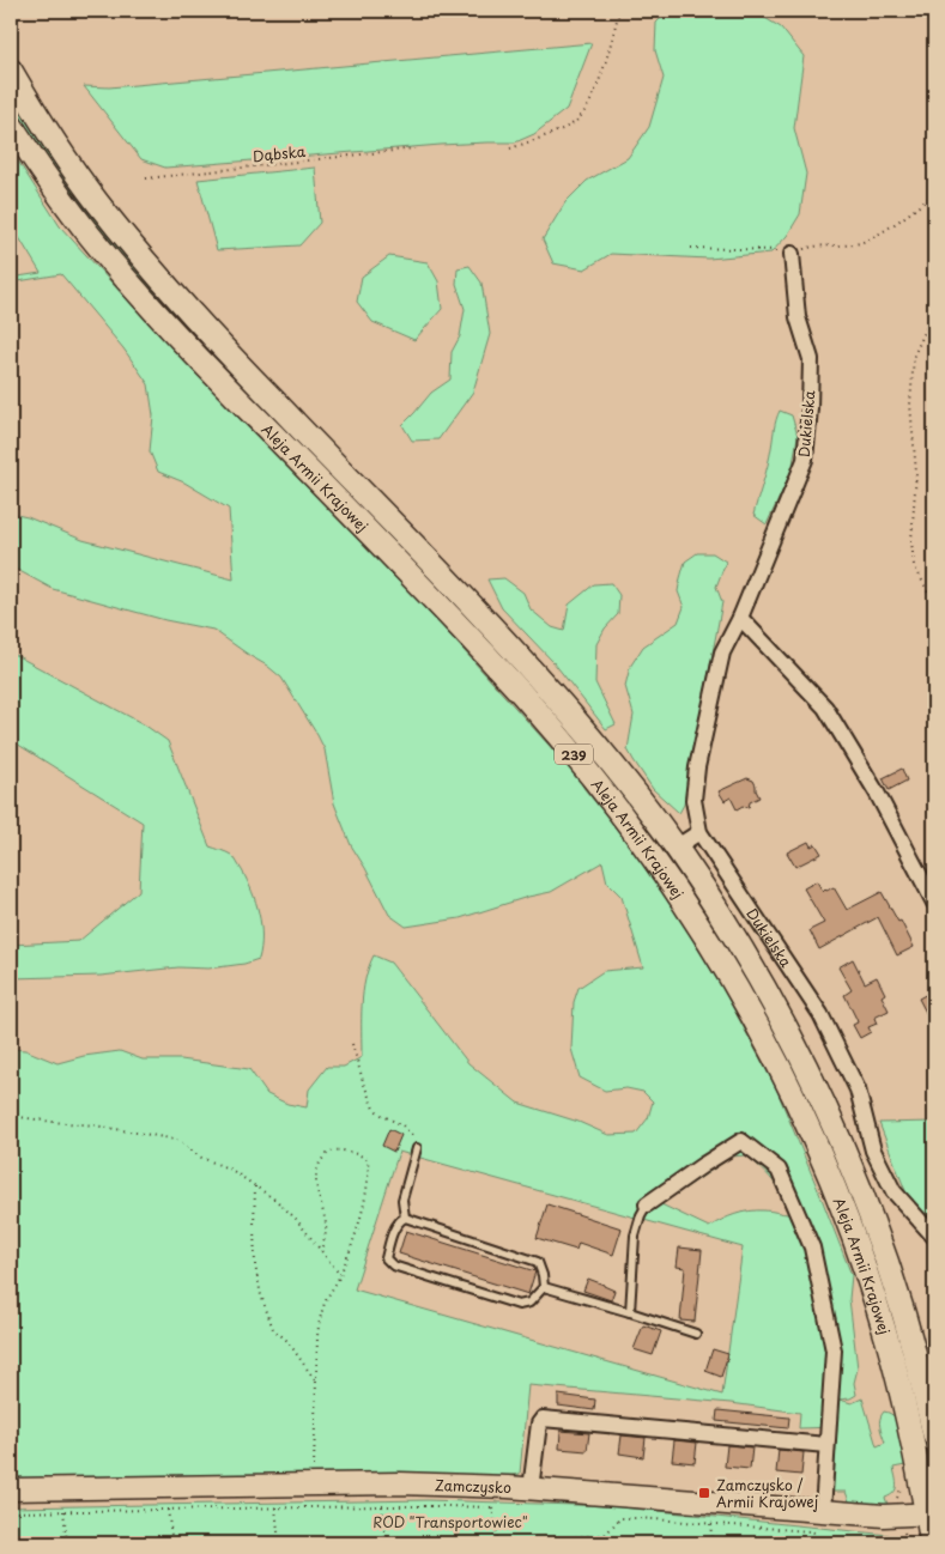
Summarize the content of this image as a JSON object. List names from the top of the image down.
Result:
{
  "streets": {
    "main road": ["Aleja Armii Krajowej", "239"],
    "street": ["Dukielska", "Zamczysko"],
    "path": ["Dąbska"]
  },
  "crossings": [
    ["Aleja Armii Krajowej", "Zamczysko"]
  ],
  "parks": ["ROD \"Transportowiec\""],
  "places": {
    "transit": ["Zamczysko / Armii Krajowej"]
  }
}
